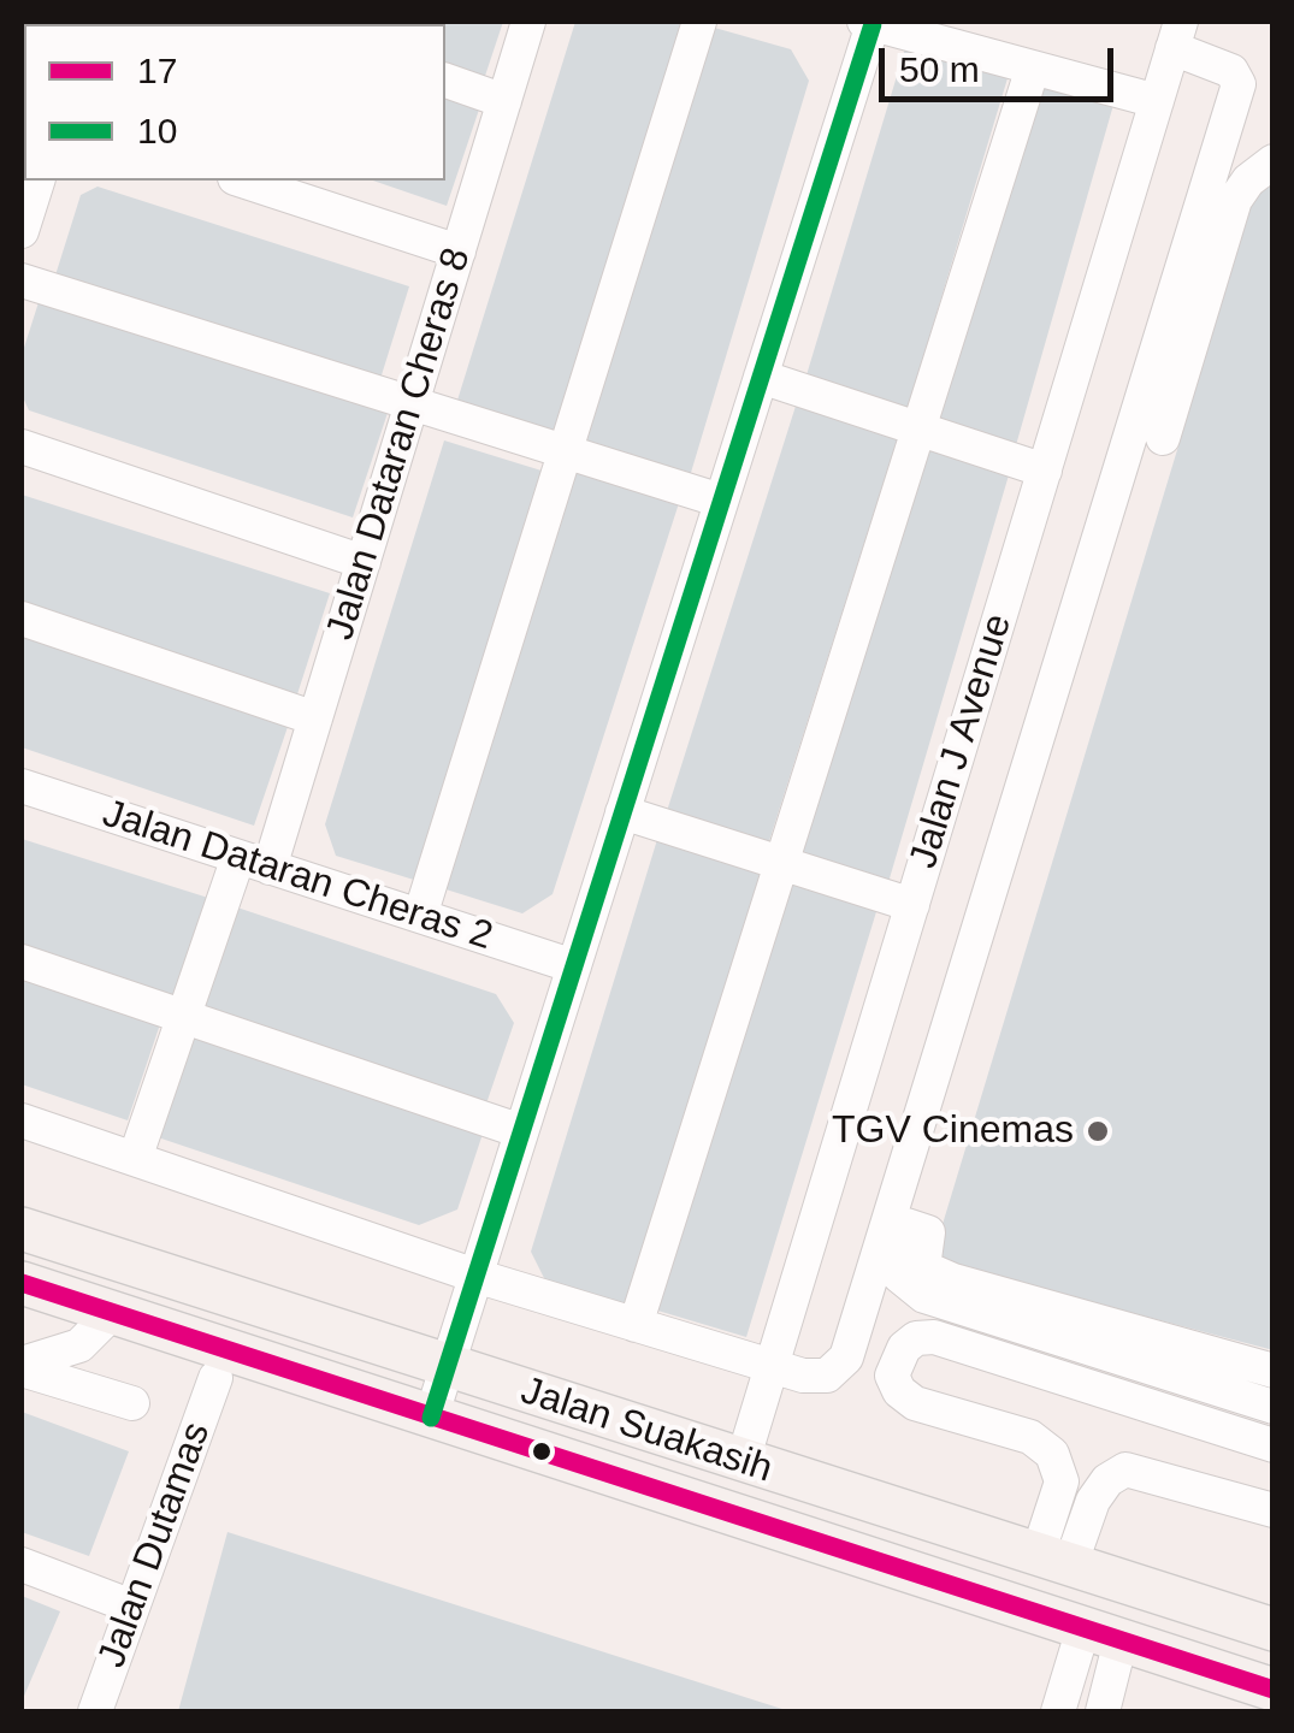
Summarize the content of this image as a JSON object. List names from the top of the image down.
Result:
{
  "streets": {
    "main road": ["Jalan Suakasih"],
    "street": [
      "Jalan Dataran Cheras 8",
      "Jalan J Avenue",
      "Jalan Dataran Cheras 2",
      "Jalan Dutamas"
    ]
  },
  "crossings": [
    ["Jalan Dataran Cheras 8", "Jalan Dataran Cheras 2"],
    ["Jalan J Avenue", "Jalan Suakasih"],
    ["Jalan Suakasih", "Jalan Dutamas"]
  ],
  "places": ["TGV Cinemas"],
  "lines": ["transit line 10", "transit line 17"],
  "legend": ["17", "10"],
  "scale_bar": "50 m"
}
